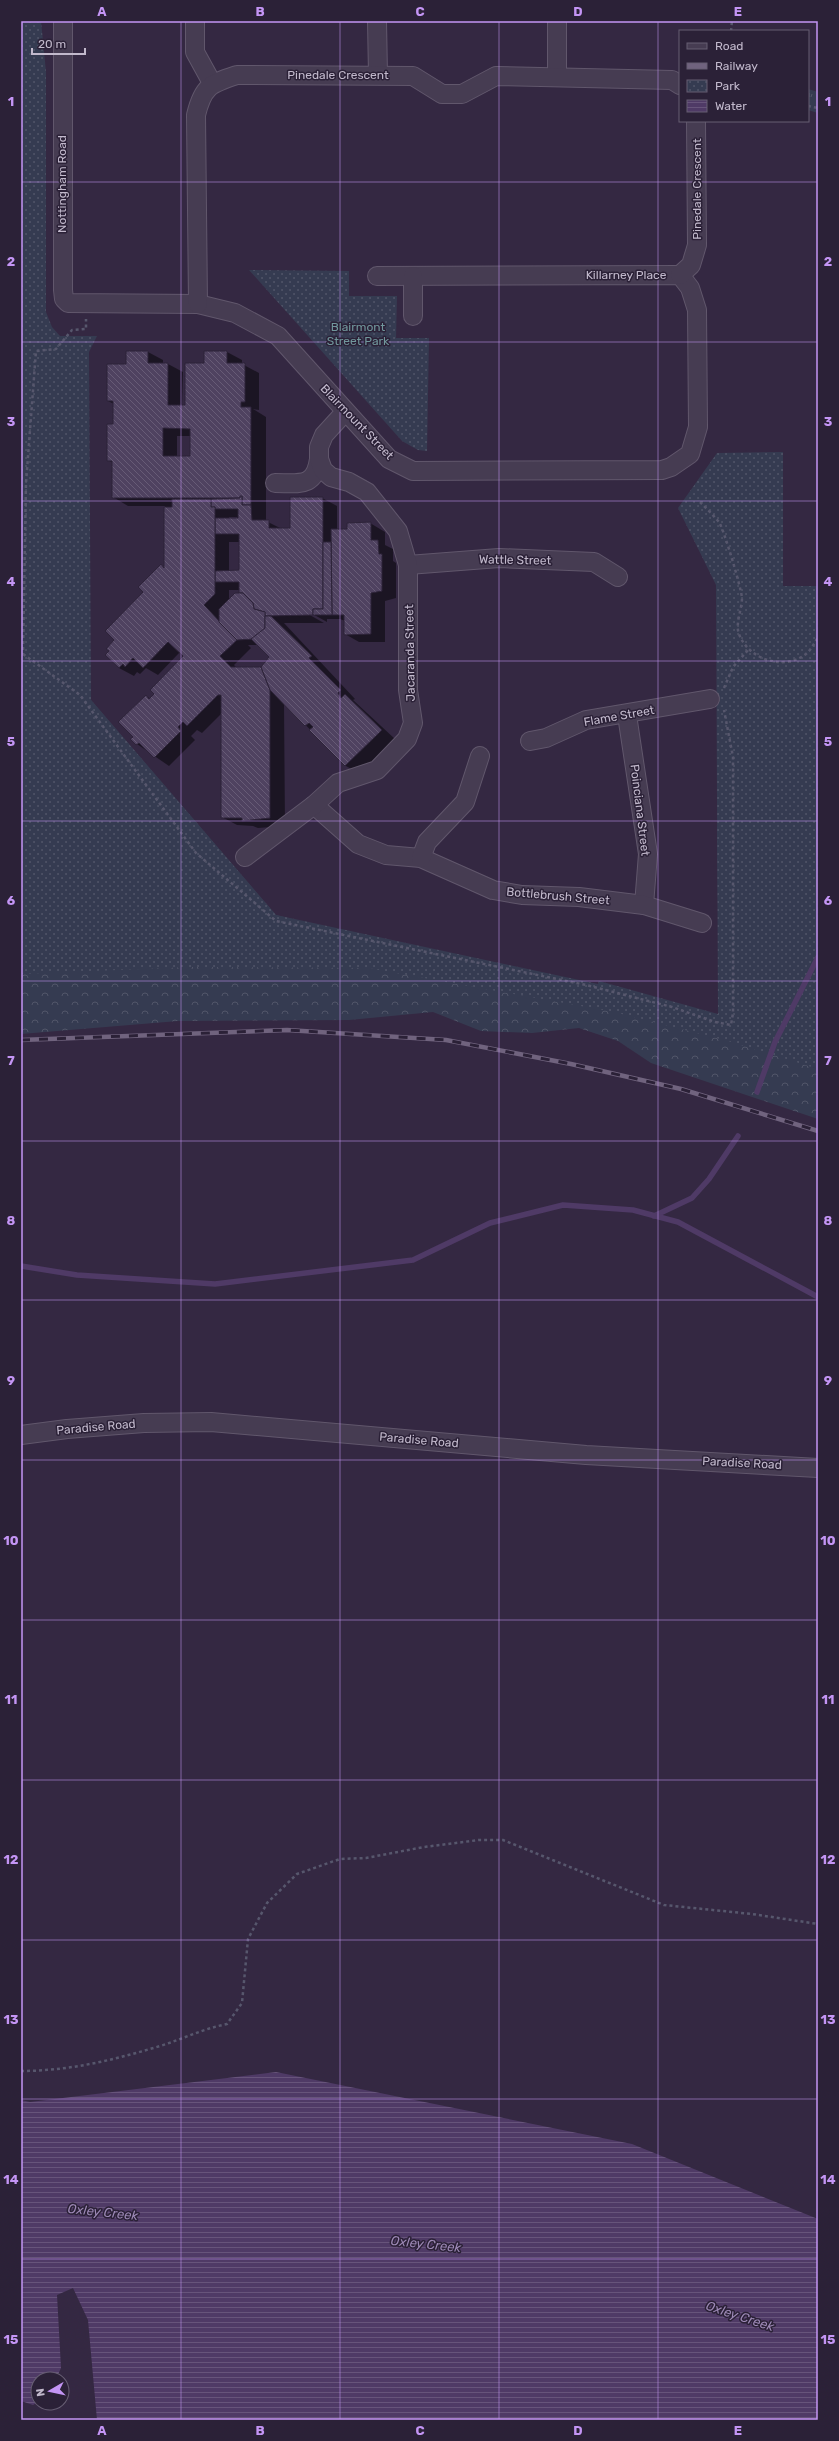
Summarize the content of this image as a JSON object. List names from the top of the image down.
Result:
{
  "streets": {
    "street": [
      "Pinedale Crescent",
      "Nottingham Road",
      "Killarney Place",
      "Blairmount Street",
      "Wattle Street",
      "Jacaranda Street",
      "Flame Street",
      "Poinciana Street",
      "Bottlebrush Street",
      "Paradise Road"
    ]
  },
  "crossings": [
    ["Pinedale Crescent", "Killarney Place"],
    ["Nottingham Road", "Blairmount Street"],
    ["Killarney Place", "Blairmount Street"],
    ["Wattle Street", "Jacaranda Street"],
    ["Jacaranda Street", "Bottlebrush Street"],
    ["Flame Street", "Poinciana Street"],
    ["Poinciana Street", "Bottlebrush Street"]
  ],
  "water": ["Oxley Creek"],
  "parks": ["Blairmont Street Park"],
  "legend": [
    "Road",
    "Railway",
    "Park",
    "Water"
  ],
  "scale_bar": "20 m",
  "north": "left",
  "grid": {
    "columns": [
      "A",
      "B",
      "C",
      "D",
      "E"
    ],
    "rows": [
      "1",
      "2",
      "3",
      "4",
      "5",
      "6",
      "7",
      "8",
      "9",
      "10",
      "11",
      "12",
      "13",
      "14",
      "15"
    ]
  }
}
